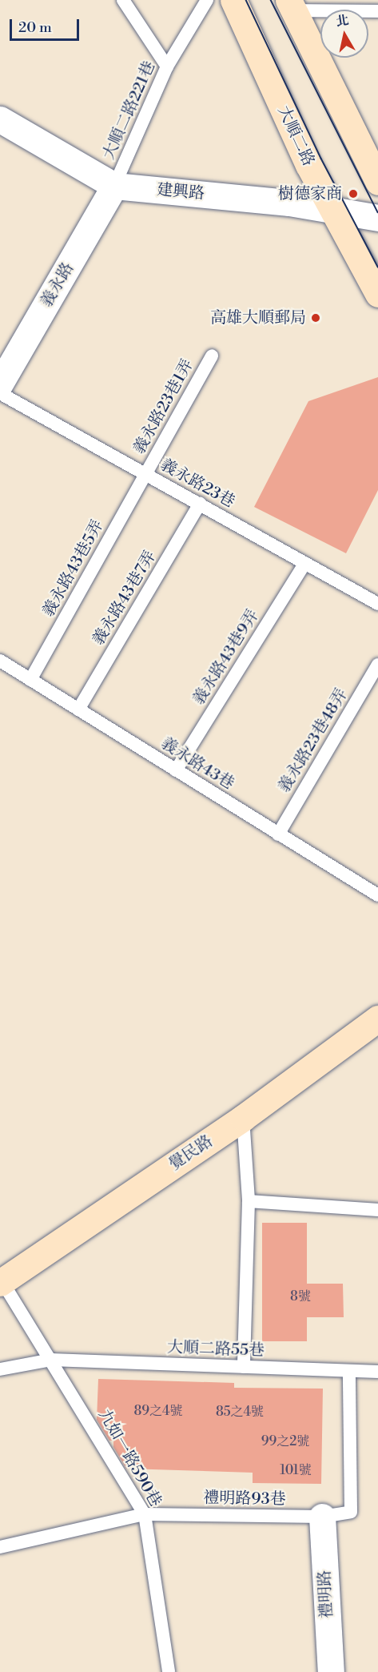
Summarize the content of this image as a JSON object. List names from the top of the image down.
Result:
{
  "streets": {
    "street": [
      "大順二路",
      "建興路",
      "義永路",
      "覺民路",
      "禮明路"
    ],
    "lane": [
      "大順二路221巷",
      "義永路23巷1弄",
      "義永路23巷",
      "義永路43巷5弄",
      "義永路43巷7弄",
      "義永路43巷9弄",
      "義永路23巷48弄",
      "義永路43巷",
      "大順二路55巷",
      "九如一路590巷",
      "禮明路93巷"
    ]
  },
  "crossings": [
    ["大順二路221巷", "建興路"],
    ["大順二路221巷", "義永路"],
    ["大順二路", "建興路"],
    ["建興路", "義永路"],
    ["義永路23巷1弄", "義永路23巷"],
    ["義永路23巷1弄", "義永路43巷5弄"],
    ["義永路23巷", "義永路43巷5弄"],
    ["義永路23巷", "義永路43巷7弄"],
    ["義永路23巷", "義永路43巷9弄"],
    ["義永路43巷5弄", "義永路43巷"],
    ["義永路43巷7弄", "義永路43巷"],
    ["義永路43巷9弄", "義永路43巷"],
    ["義永路23巷48弄", "義永路43巷"],
    ["覺民路", "九如一路590巷"],
    ["大順二路55巷", "九如一路590巷"],
    ["大順二路55巷", "禮明路93巷"],
    ["九如一路590巷", "禮明路93巷"],
    ["禮明路93巷", "禮明路"]
  ],
  "places": ["樹德家商", "高雄大順郵局"],
  "house_numbers": [
    "8號",
    "89之4號",
    "85之4號",
    "99之2號",
    "101號"
  ],
  "scale_bar": "20 m",
  "north": "top"
}
